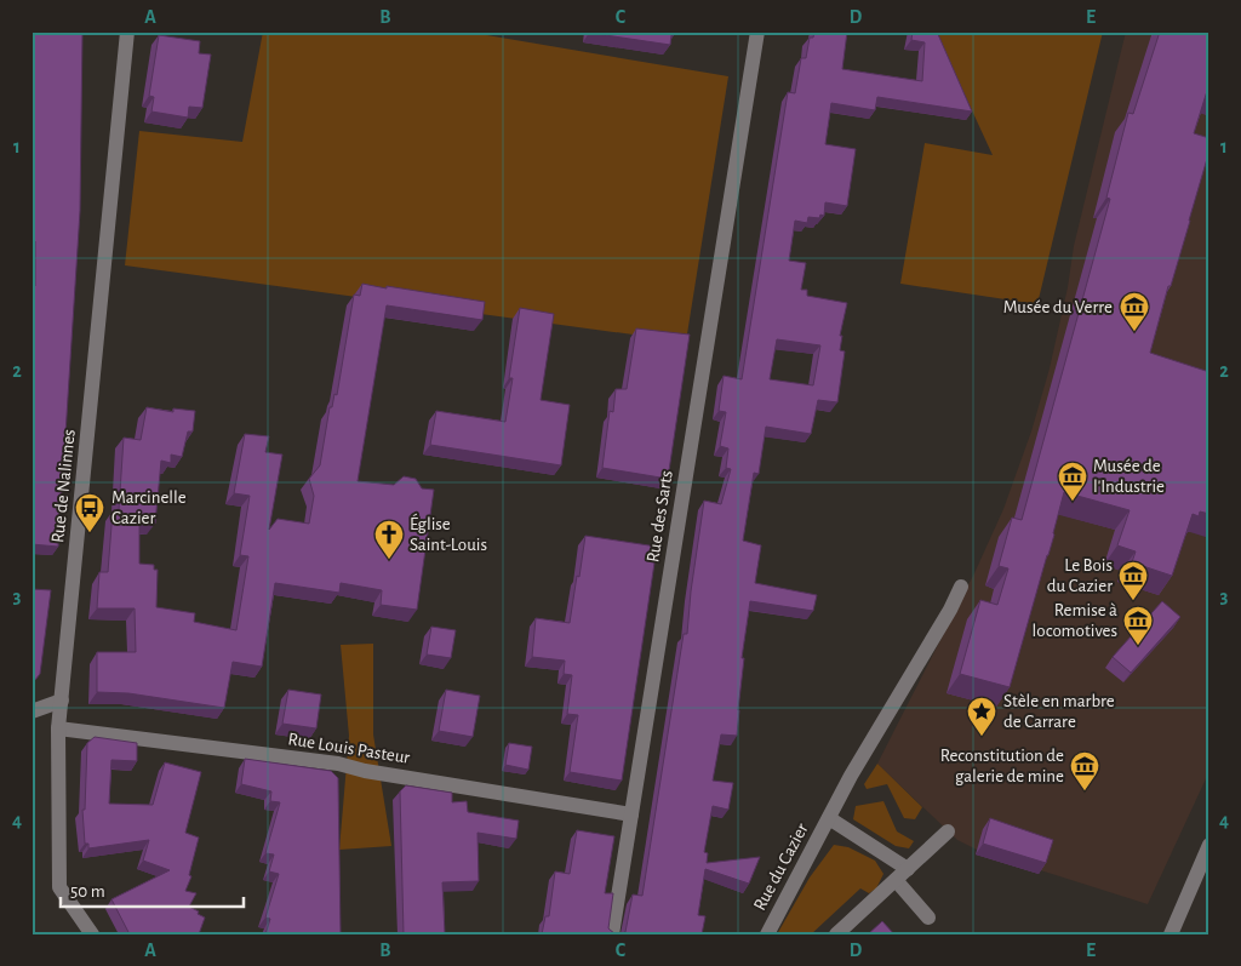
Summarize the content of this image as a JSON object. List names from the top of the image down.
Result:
{
  "streets": {
    "street": [
      "Rue de Nalinnes",
      "Rue des Sarts",
      "Rue Louis Pasteur",
      "Rue du Cazier"
    ]
  },
  "crossings": [
    ["Rue de Nalinnes", "Rue Louis Pasteur"],
    ["Rue des Sarts", "Rue Louis Pasteur"]
  ],
  "places": {
    "museum": [
      "Musée du Verre",
      "Musée de l'Industrie",
      "Le Bois du Cazier",
      "Remise à locomotives",
      "Reconstitution de galerie de mine"
    ],
    "bus stop": ["Marcinelle Cazier"],
    "church": ["Église Saint-Louis"],
    "place": ["Stèle en marbre de Carrare"]
  },
  "scale_bar": "50 m",
  "grid": {
    "columns": [
      "A",
      "B",
      "C",
      "D",
      "E"
    ],
    "rows": [
      "1",
      "2",
      "3",
      "4"
    ]
  }
}
